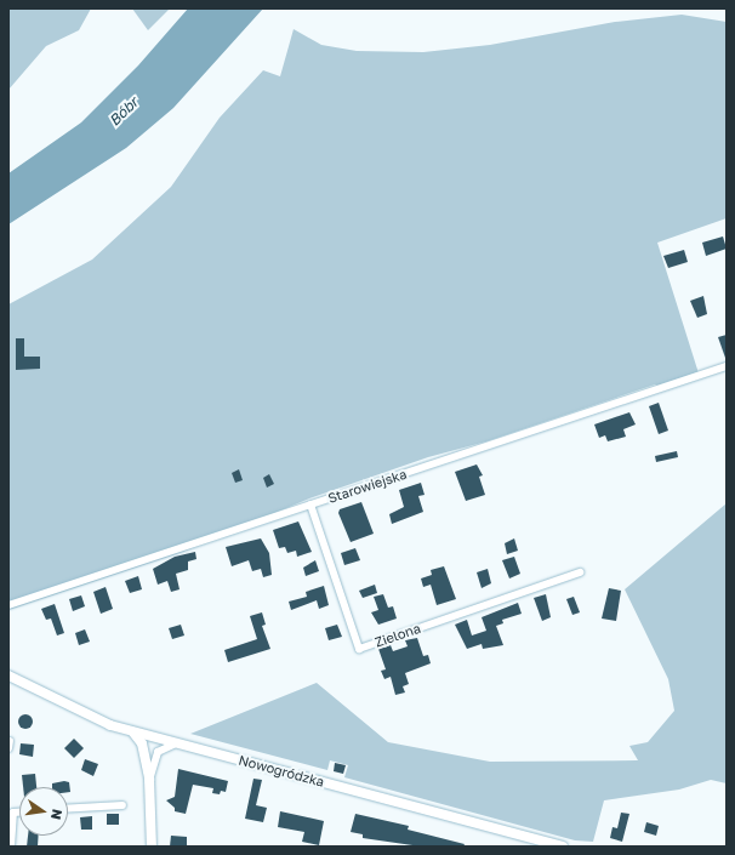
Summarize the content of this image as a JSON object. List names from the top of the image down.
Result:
{
  "streets": {
    "main road": ["Nowogródzka"],
    "street": ["Starowiejska", "Zielona"]
  },
  "crossings": [
    ["Starowiejska", "Zielona"]
  ],
  "water": ["Bóbr"],
  "north": "right"
}
